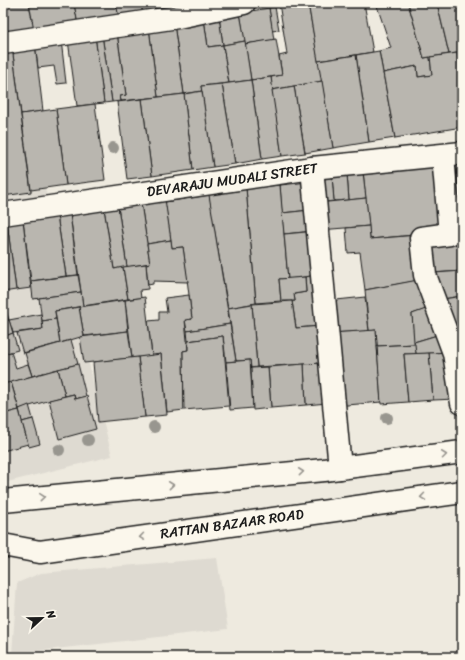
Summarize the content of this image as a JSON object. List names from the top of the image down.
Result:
{
  "streets": {
    "main road": ["DEVARAJU MUDALI STREET", "RATTAN BAZAAR ROAD"]
  },
  "north": "right"
}
